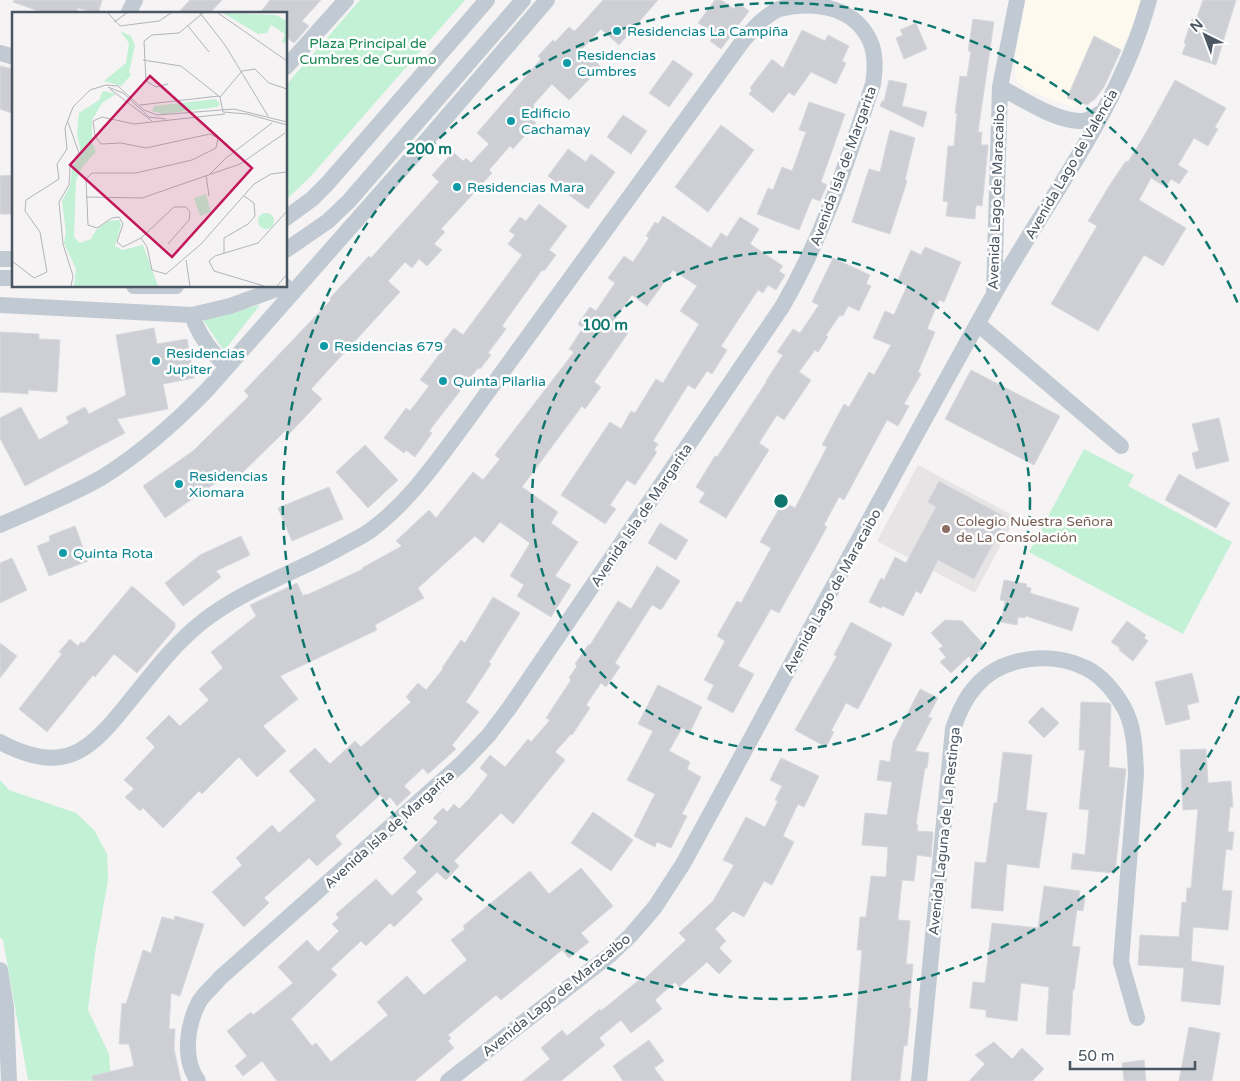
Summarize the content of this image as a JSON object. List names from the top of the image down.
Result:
{
  "streets": {
    "street": [
      "Avenida Lago de Valencia",
      "Avenida Isla de Margarita",
      "Avenida Lago de Maracaibo",
      "Avenida Laguna de La Restinga"
    ]
  },
  "crossings": [
    ["Avenida Lago de Valencia", "Avenida Lago de Maracaibo"]
  ],
  "parks": ["Plaza Principal de Cumbres de Curumo"],
  "places": [
    "Residencias La Campiña",
    "Residencias Cumbres",
    "Edificio Cachamay",
    "Residencias Mara",
    "Residencias 679",
    "Residencias Jupiter",
    "Quinta Pilarlia",
    "Residencias Xiomara",
    "Colegio Nuestra Señora de La Consolación",
    "Quinta Rota"
  ],
  "scale_bar": "50 m",
  "north": "top left",
  "rings": ["200 m", "100 m"]
}
